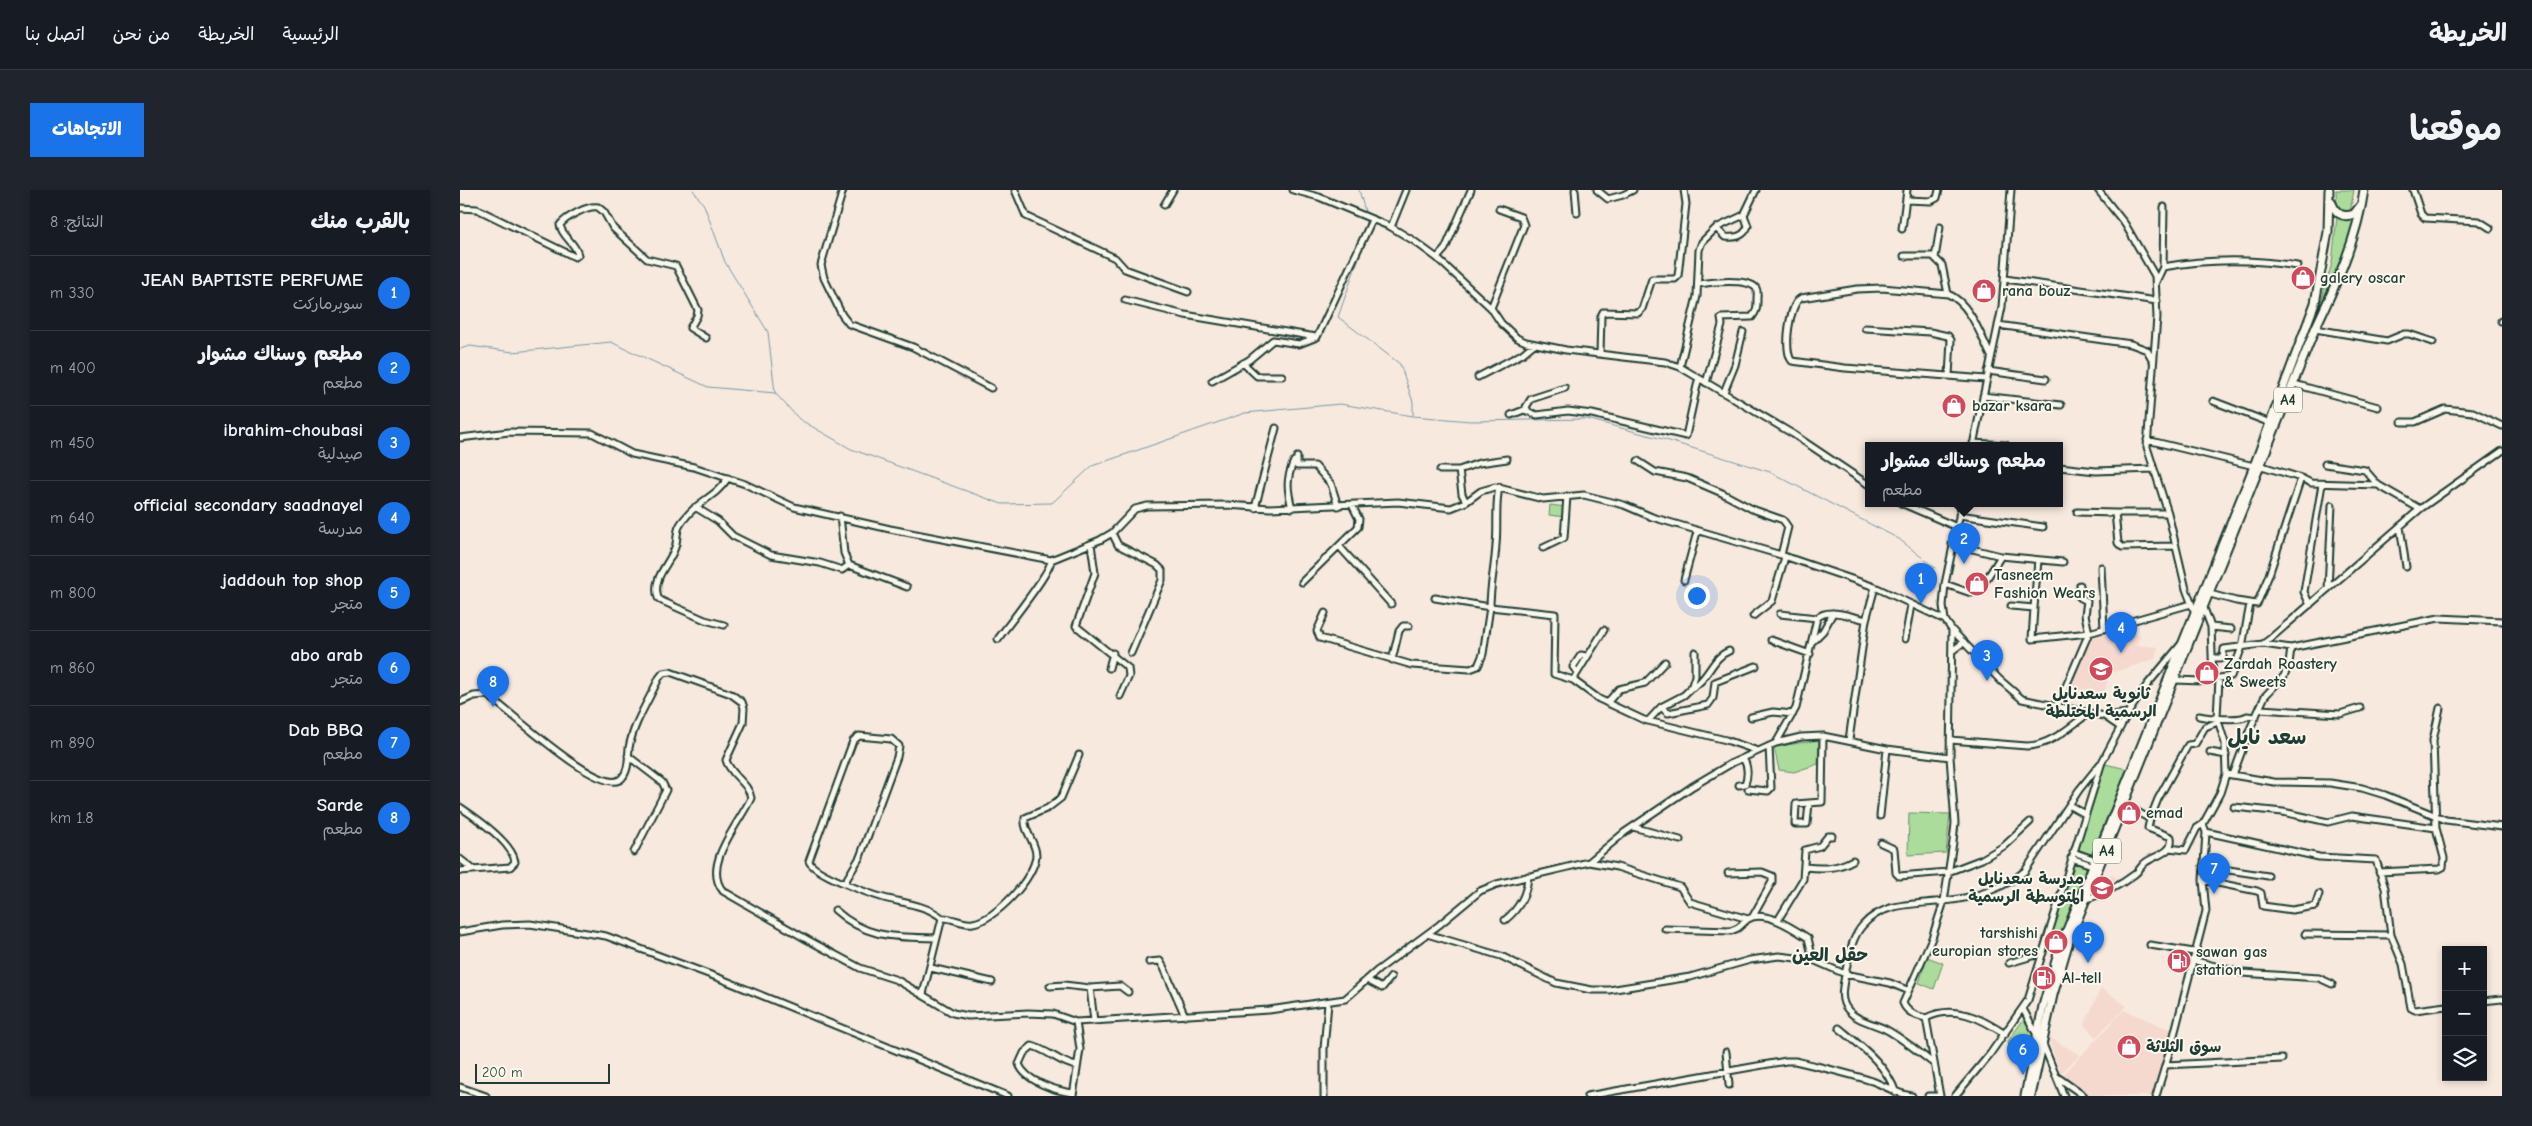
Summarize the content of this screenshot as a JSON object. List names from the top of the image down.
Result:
{
  "streets": {
    "highway": ["A4"]
  },
  "districts": ["سعد نايل", "حقل العين"],
  "places": {
    "shop": [
      "galery oscar",
      "rana bouz",
      "bazar ksara",
      "Tasneem Fashion Wears",
      "Zardah Roastery & Sweets",
      "emad",
      "tarshishi europian stores",
      "سوق الثلاثة"
    ],
    "school or university": ["ثانوية سعدنايل الرسمية المختلطة", "مدرسة سعدنايل المتوسطة الرسمية"],
    "fuel station": ["sawan gas station", "Al-tell"]
  },
  "scale_bar": "200 m",
  "page": {
    "header": "الخريطة",
    "nav": [
      "الرئيسية",
      "الخريطة",
      "من نحن",
      "اتصل بنا"
    ],
    "title": "موقعنا",
    "buttons": "الاتجاهات",
    "heading": ["بالقرب منك", "النتائج: 8"],
    "list": [
      {
        "mark": "1",
        "name": "JEAN BAPTISTE PERFUME",
        "note": "سوبرماركت",
        "value": "330 m"
      },
      {
        "mark": "2",
        "name": "مطعم وسناك مشوار",
        "note": "مطعم",
        "value": "400 m"
      },
      {
        "mark": "3",
        "name": "ibrahim-choubasi",
        "note": "صيدلية",
        "value": "450 m"
      },
      {
        "mark": "4",
        "name": "official secondary saadnayel",
        "note": "مدرسة",
        "value": "640 m"
      },
      {
        "mark": "5",
        "name": "jaddouh top shop",
        "note": "متجر",
        "value": "800 m"
      },
      {
        "mark": "6",
        "name": "abo arab",
        "note": "متجر",
        "value": "860 m"
      },
      {
        "mark": "7",
        "name": "Dab BBQ",
        "note": "مطعم",
        "value": "890 m"
      },
      {
        "mark": "8",
        "name": "Sarde",
        "note": "مطعم",
        "value": "1.8 km"
      }
    ],
    "popup": ["مطعم وسناك مشوار", "مطعم"],
    "pins": [
      "2",
      "1",
      "4",
      "3",
      "8",
      "7",
      "5",
      "6"
    ],
    "map_buttons": ["+", "−"],
    "scale": "200 m"
  }
}
